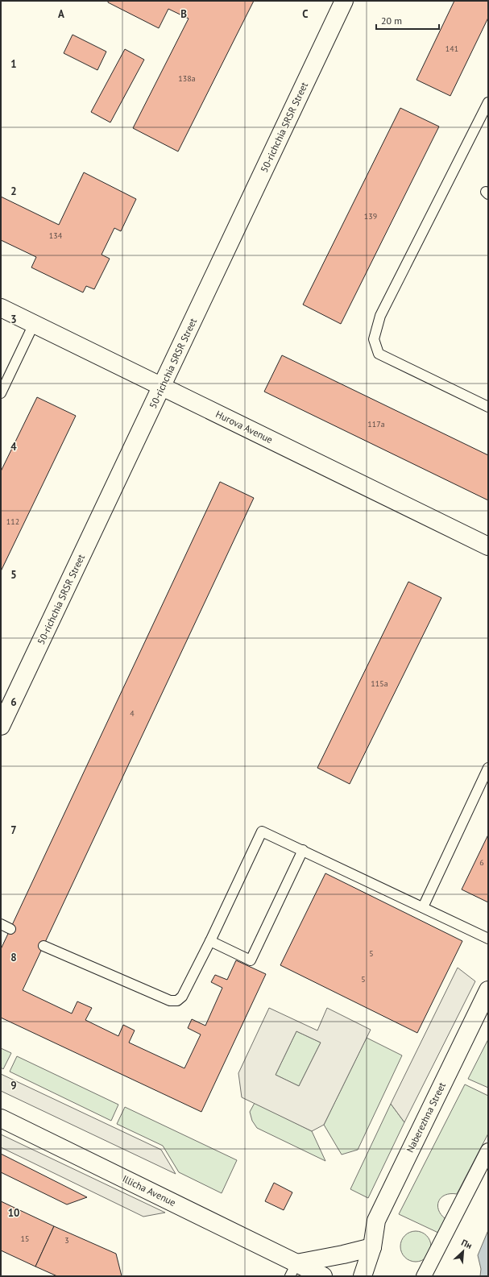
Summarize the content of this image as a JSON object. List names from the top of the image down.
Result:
{
  "streets": {
    "main road": [
      "50-richchia SRSR Street",
      "Hurova Avenue",
      "Naberezhna Street",
      "Illicha Avenue"
    ]
  },
  "crossings": [
    ["50-richchia SRSR Street", "Hurova Avenue"]
  ],
  "house_numbers": [
    "141",
    "138а",
    "139",
    "134",
    "117а",
    "112",
    "115а",
    "4",
    "6",
    "5",
    "5",
    "15",
    "3"
  ],
  "scale_bar": "20 m",
  "north": "top right",
  "grid": {
    "columns": ["A", "B", "C"],
    "rows": [
      "1",
      "2",
      "3",
      "4",
      "5",
      "6",
      "7",
      "8",
      "9",
      "10"
    ]
  }
}
